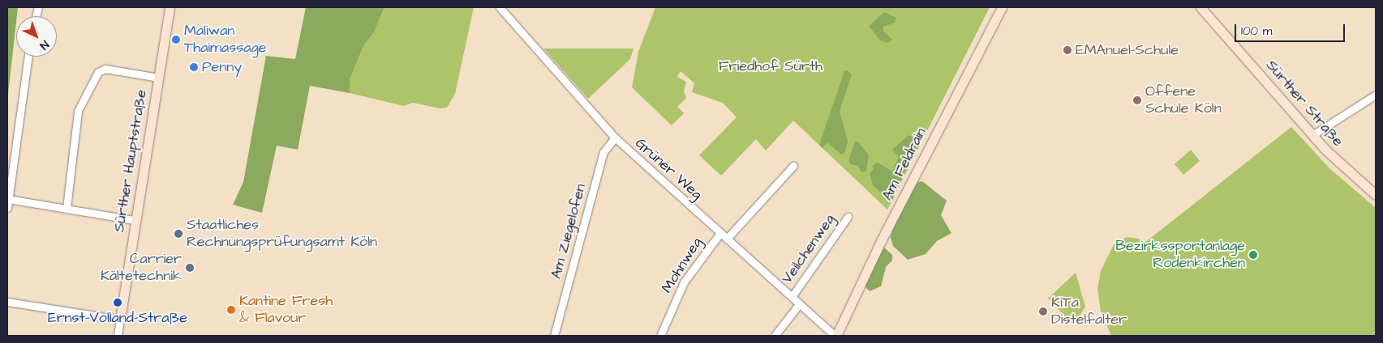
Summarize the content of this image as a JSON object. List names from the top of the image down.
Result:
{
  "streets": {
    "street": [
      "Sürther Straße",
      "Sürther Hauptstraße",
      "Am Feldrain",
      "Grüner Weg",
      "Am Ziegelofen",
      "Veilchenweg",
      "Mohnweg"
    ]
  },
  "crossings": [
    ["Am Feldrain", "Grüner Weg"],
    ["Grüner Weg", "Am Ziegelofen"],
    ["Grüner Weg", "Veilchenweg"],
    ["Grüner Weg", "Mohnweg"]
  ],
  "parks": ["Friedhof Sürth"],
  "places": [
    "Maliwan Thaimassage",
    "EMAnuel-Schule",
    "Penny",
    "Offene Schule Köln",
    "Staatliches Rechnungsprüfungsamt Köln",
    "Bezirkssportanlage Rodenkirchen",
    "Carrier Kältetechnik",
    "Ernst-Volland-Straße",
    "Kantine Fresh & Flavour",
    "KiTa Distelfalter"
  ],
  "scale_bar": "100 m",
  "north": "bottom right"
}
